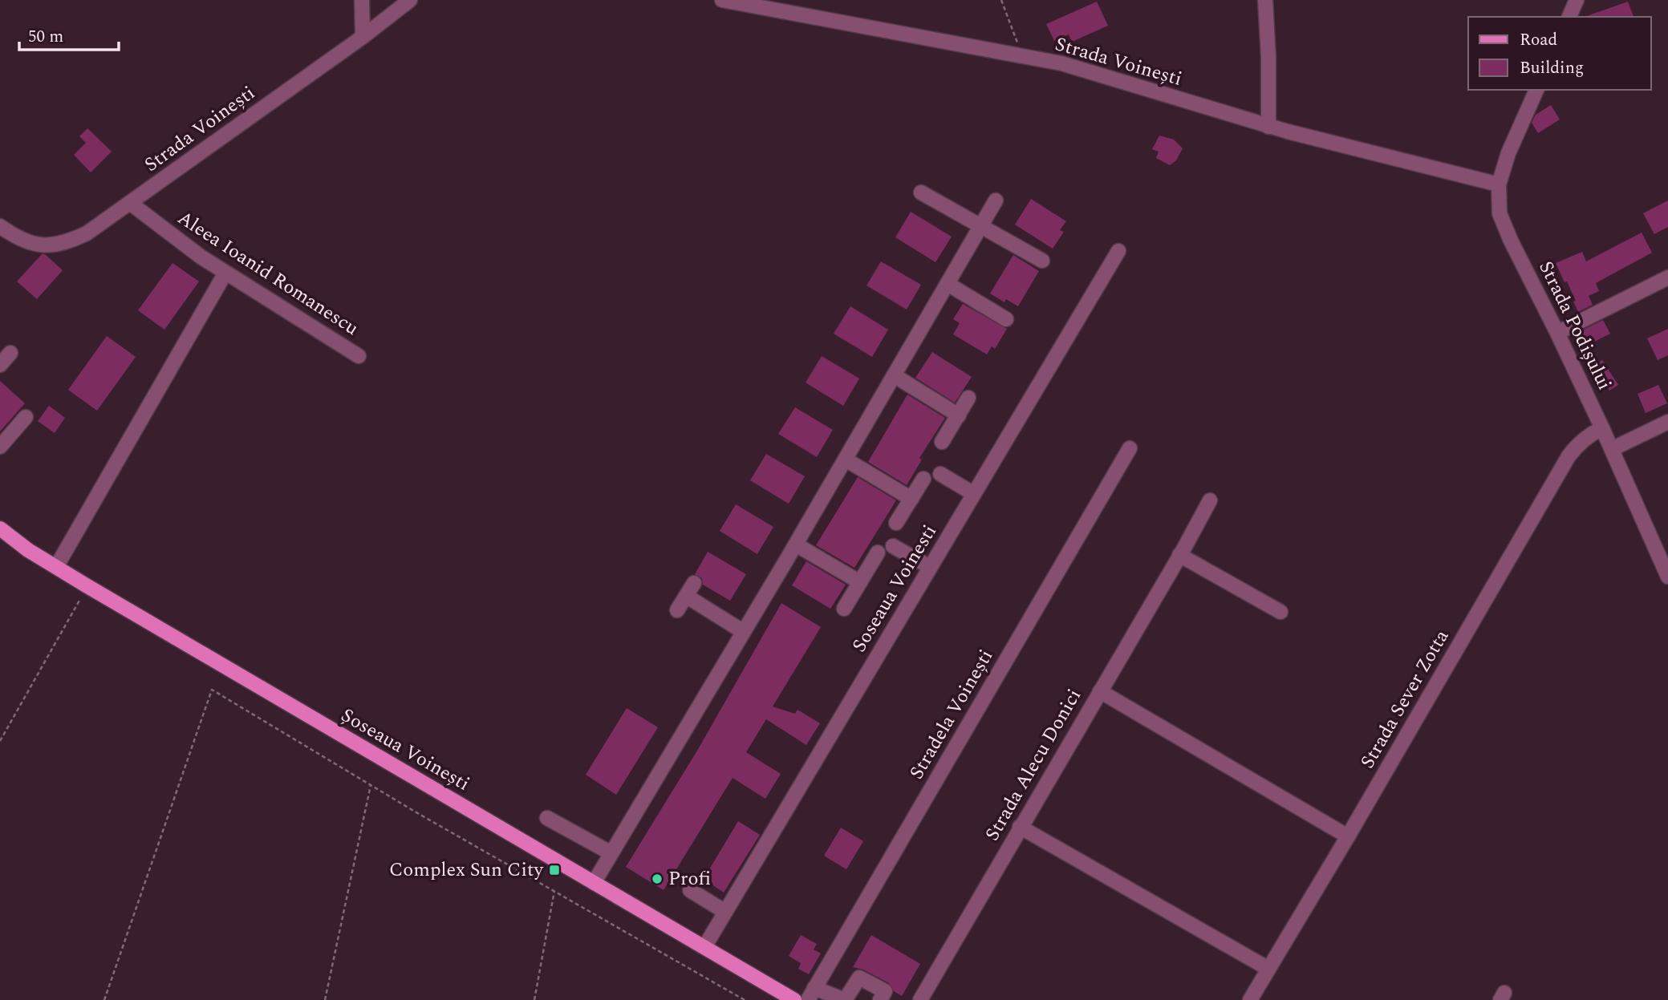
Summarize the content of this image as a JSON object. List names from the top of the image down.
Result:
{
  "streets": {
    "main road": ["Șoseaua Voinești"],
    "street": [
      "Strada Voinești",
      "Aleea Ioanid Romanescu",
      "Strada Podișului",
      "Soseaua Voinesti",
      "Strada Sever Zotta",
      "Stradela Voinești",
      "Strada Alecu Donici"
    ]
  },
  "crossings": [
    ["Strada Voinești", "Aleea Ioanid Romanescu"],
    ["Strada Voinești", "Strada Podișului"],
    ["Strada Podișului", "Strada Sever Zotta"],
    ["Soseaua Voinesti", "Șoseaua Voinești"]
  ],
  "places": {
    "transit": ["Complex Sun City"],
    "other": ["Profi"]
  },
  "legend": ["Road", "Building"],
  "scale_bar": "50 m"
}
